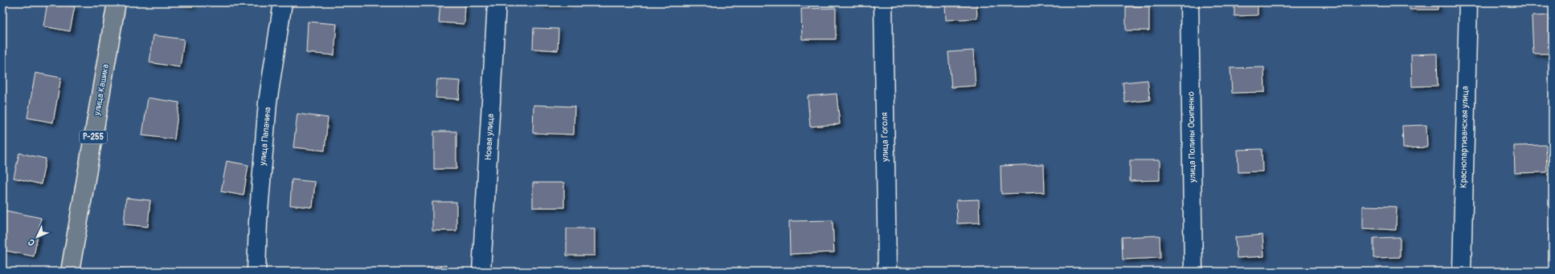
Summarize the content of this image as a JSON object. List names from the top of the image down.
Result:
{
  "streets": {
    "highway": ["улица Кашика", "Р-255"],
    "street": [
      "улица Папанина",
      "Новая улица",
      "улица Гоголя",
      "улица Полины Осипенко",
      "Краснопартизанская улица"
    ]
  },
  "north": "bottom left"
}
